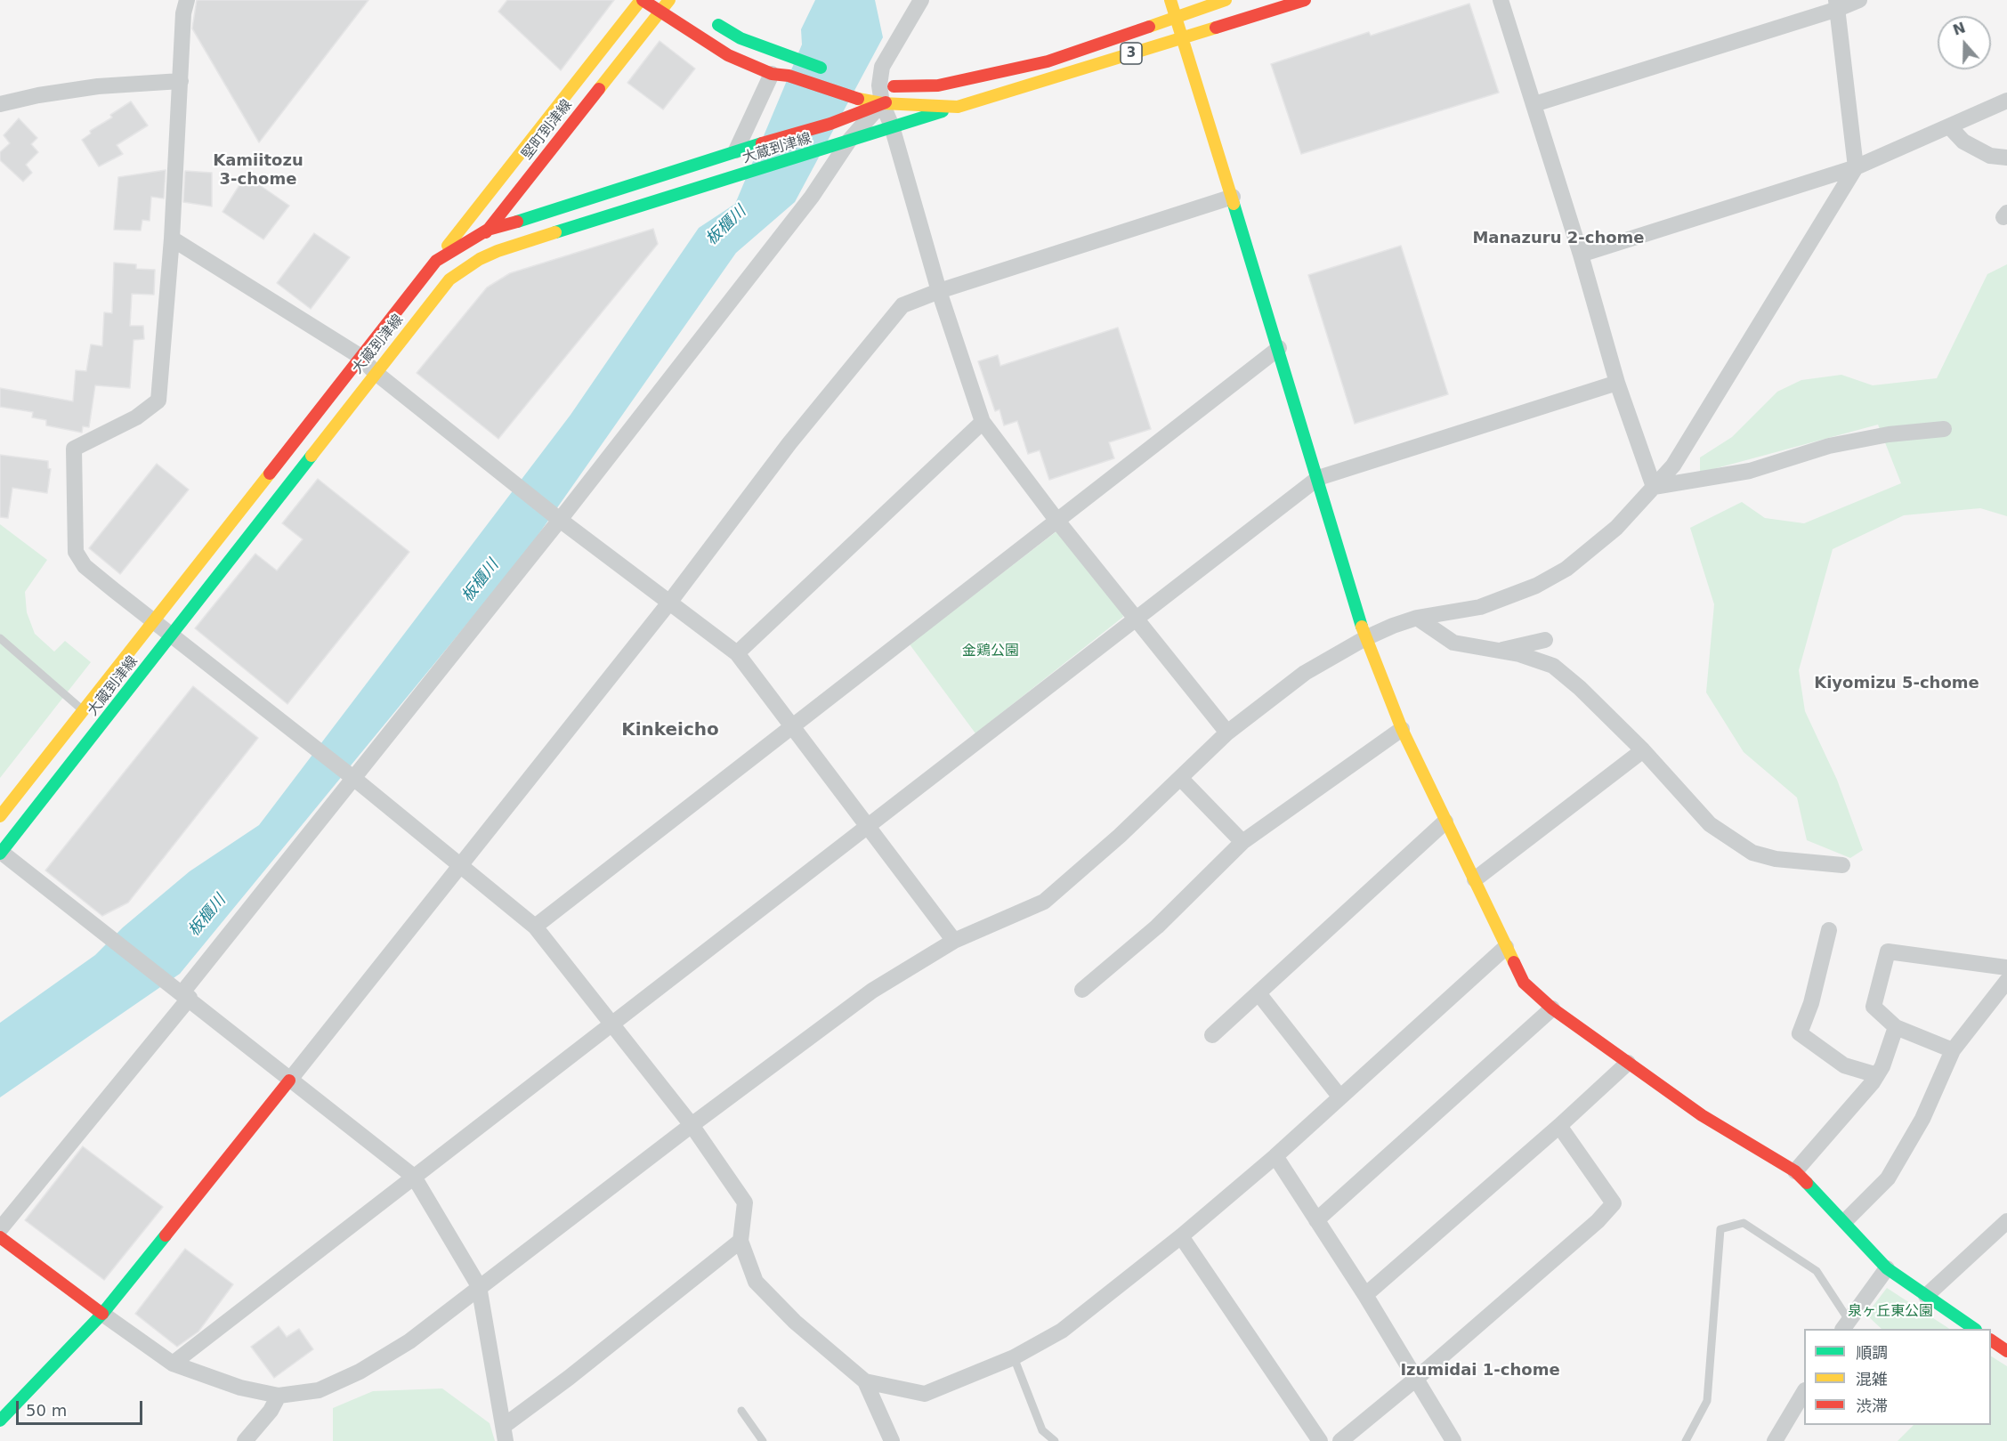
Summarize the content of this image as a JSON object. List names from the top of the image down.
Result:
{
  "streets": {
    "main road": ["3", "堅町到津線", "大蔵到津線"]
  },
  "crossings": [
    ["3", "堅町到津線"],
    ["3", "大蔵到津線"],
    ["堅町到津線", "大蔵到津線"]
  ],
  "districts": [
    "Kamiitozu 3-chome",
    "Manazuru 2-chome",
    "Kiyomizu 5-chome",
    "Kinkeicho",
    "Izumidai 1-chome"
  ],
  "water": ["板櫃川"],
  "parks": ["金鶏公園", "泉ヶ丘東公園"],
  "legend": ["順調", "混雑", "渋滞"],
  "scale_bar": "50 m",
  "north": "top"
}
